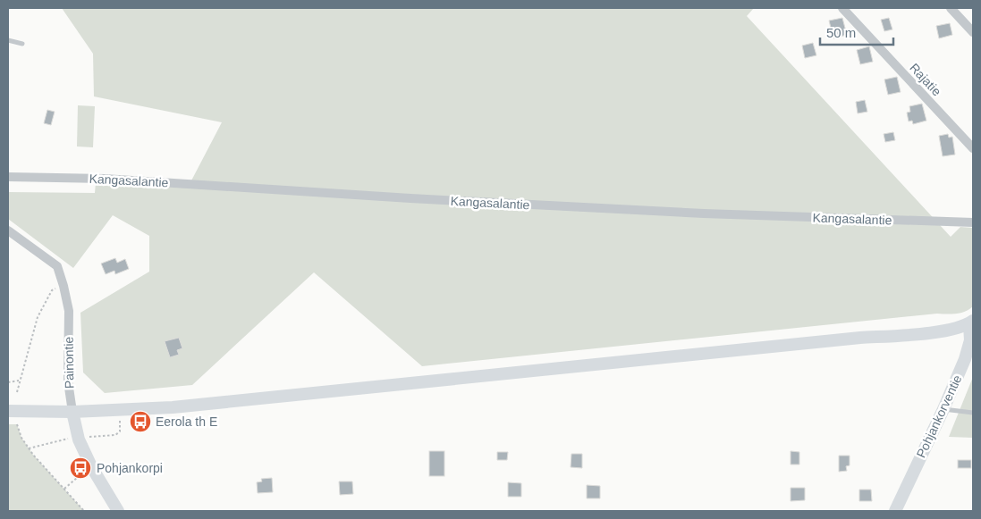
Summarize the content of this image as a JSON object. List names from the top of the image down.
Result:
{
  "streets": {
    "main road": ["Painontie", "Pohjankorventie"],
    "street": ["Rajatie", "Kangasalantie"]
  },
  "places": {
    "bus stop": ["Eerola th E", "Pohjankorpi"]
  },
  "scale_bar": "50 m"
}
